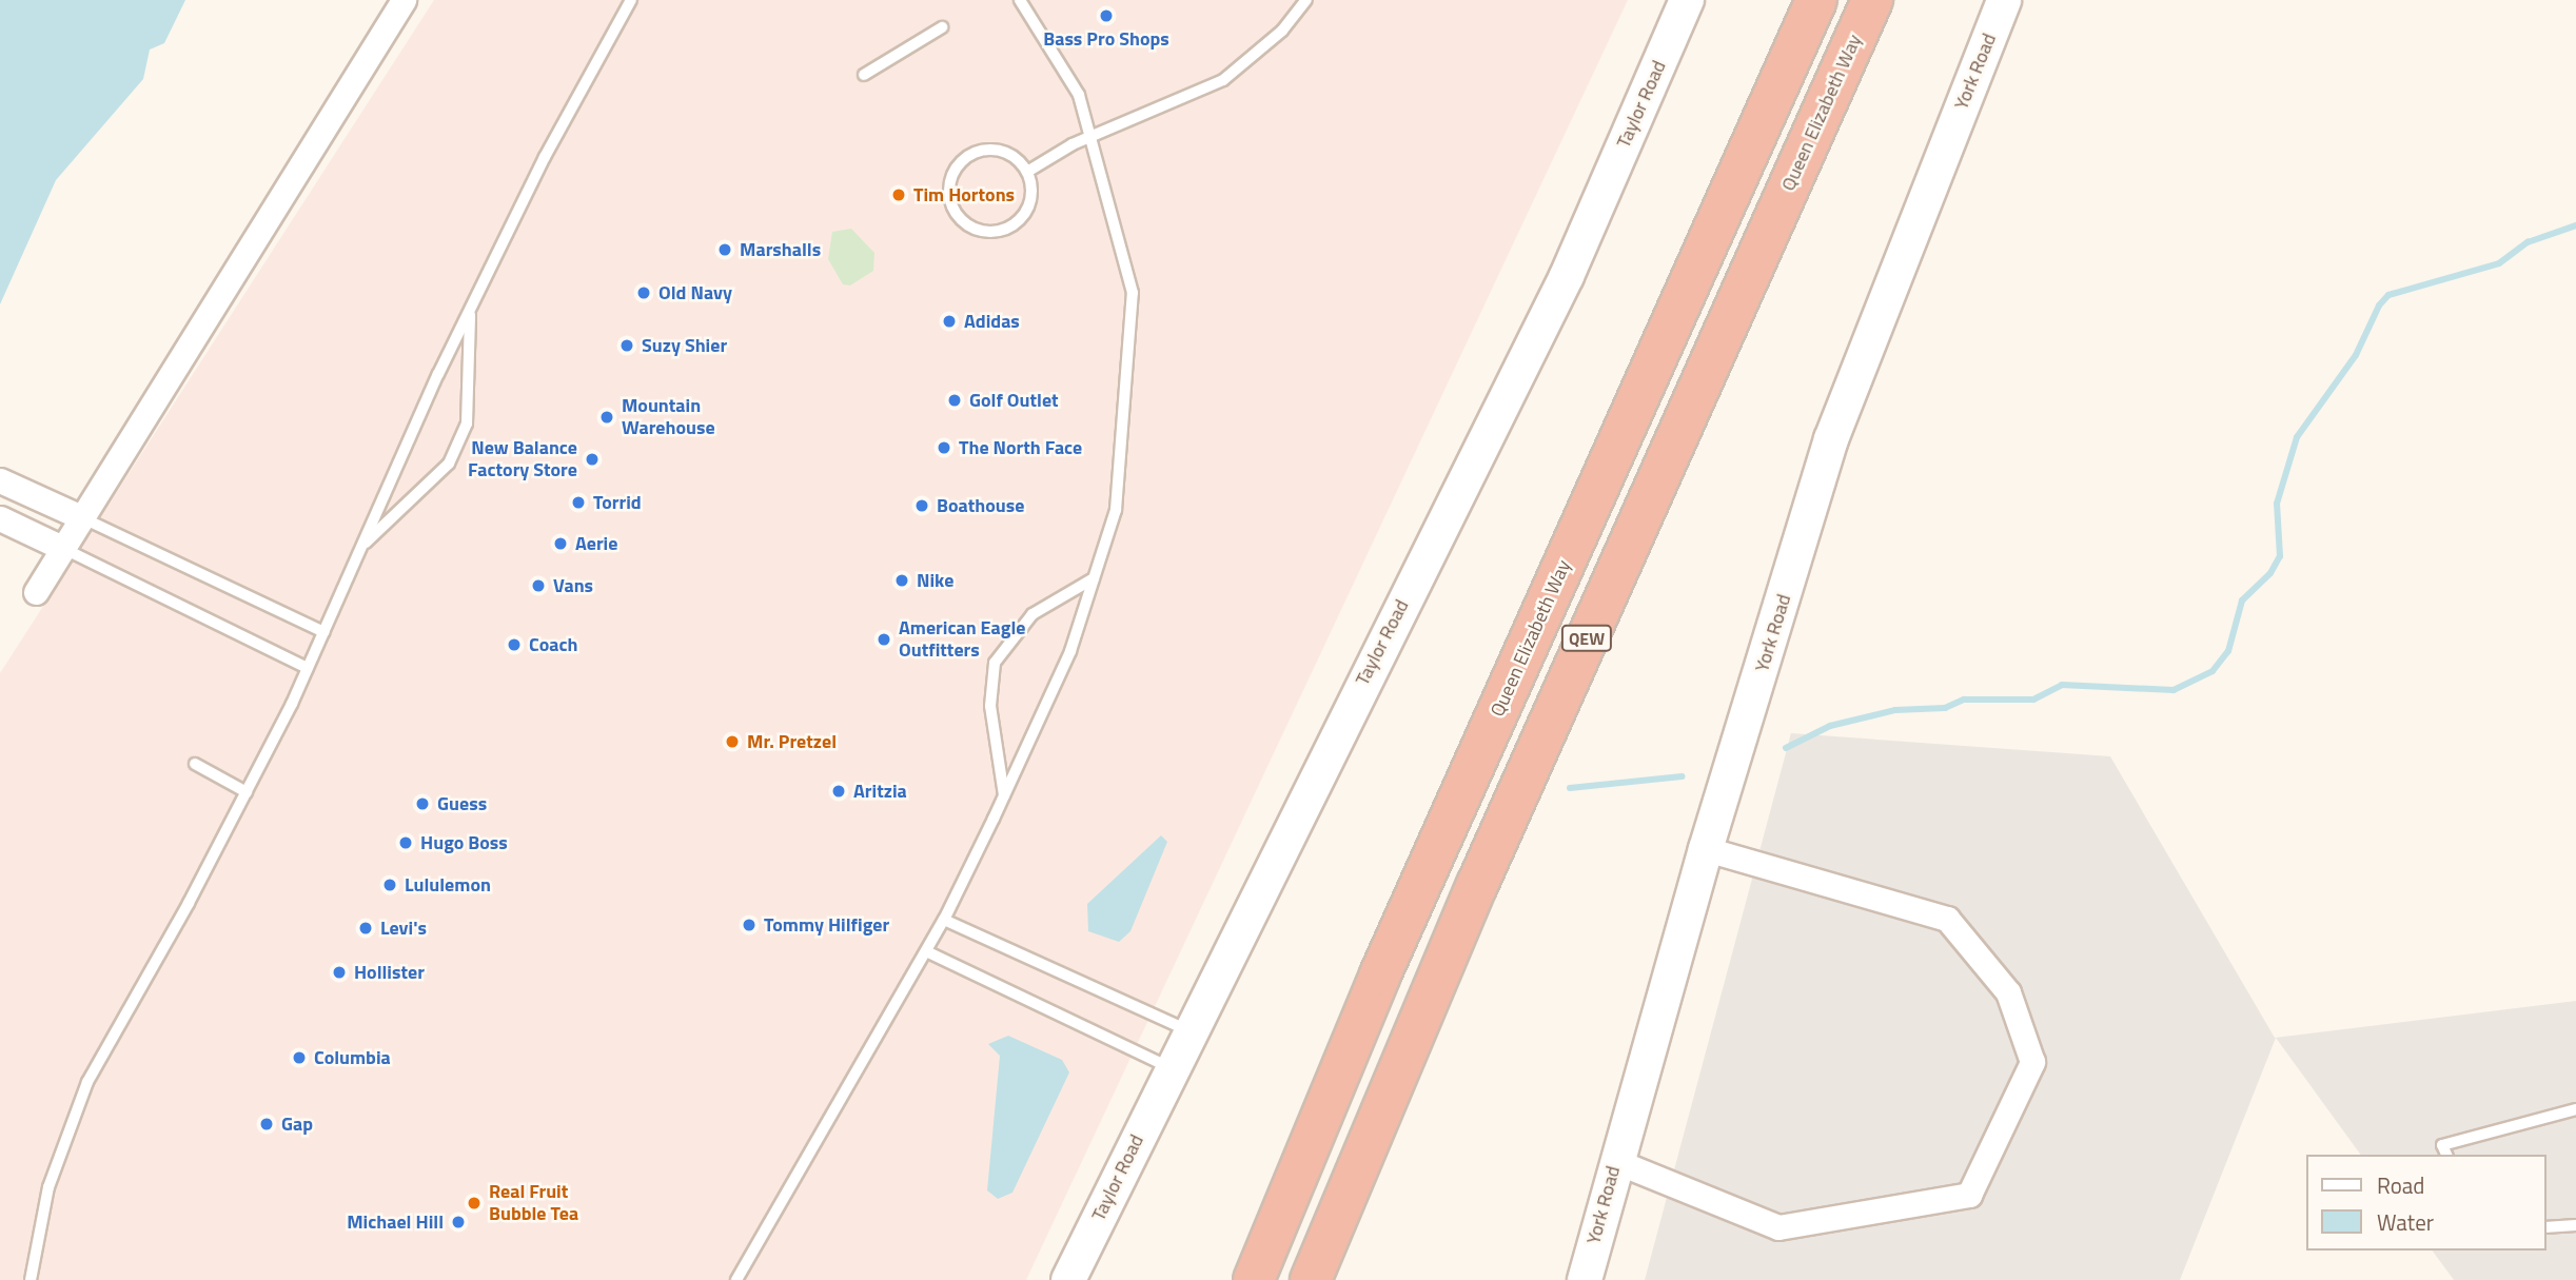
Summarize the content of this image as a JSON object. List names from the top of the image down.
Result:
{
  "streets": {
    "highway": ["Queen Elizabeth Way", "QEW"],
    "main road": ["York Road", "Taylor Road"]
  },
  "places": [
    "Bass Pro Shops",
    "Tim Hortons",
    "Marshalls",
    "Old Navy",
    "Adidas",
    "Suzy Shier",
    "Golf Outlet",
    "Mountain Warehouse",
    "The North Face",
    "New Balance Factory Store",
    "Torrid",
    "Boathouse",
    "Aerie",
    "Nike",
    "Vans",
    "American Eagle Outfitters",
    "Coach",
    "Mr. Pretzel",
    "Aritzia",
    "Guess",
    "Hugo Boss",
    "Lululemon",
    "Tommy Hilfiger",
    "Levi's",
    "Hollister",
    "Columbia",
    "Gap",
    "Real Fruit Bubble Tea",
    "Michael Hill"
  ],
  "legend": ["Road", "Water"]
}
